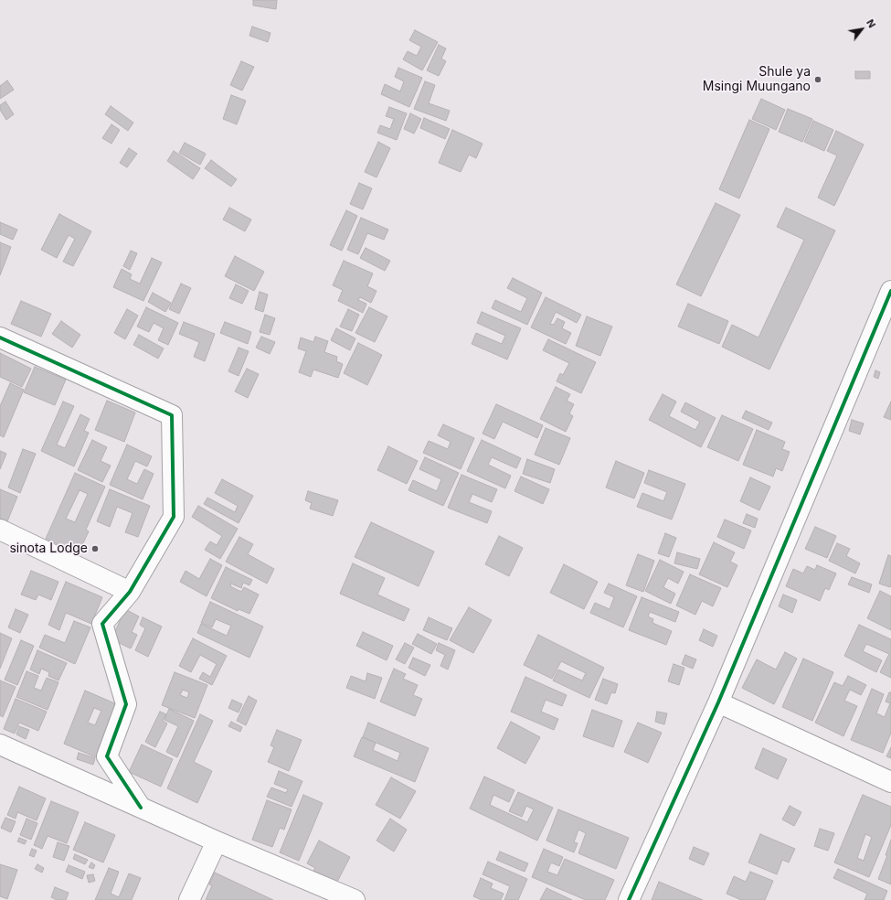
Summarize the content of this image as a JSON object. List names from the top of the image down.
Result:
{
  "places": ["Shule ya Msingi Muungano", "sinota Lodge"],
  "north": "top right"
}
